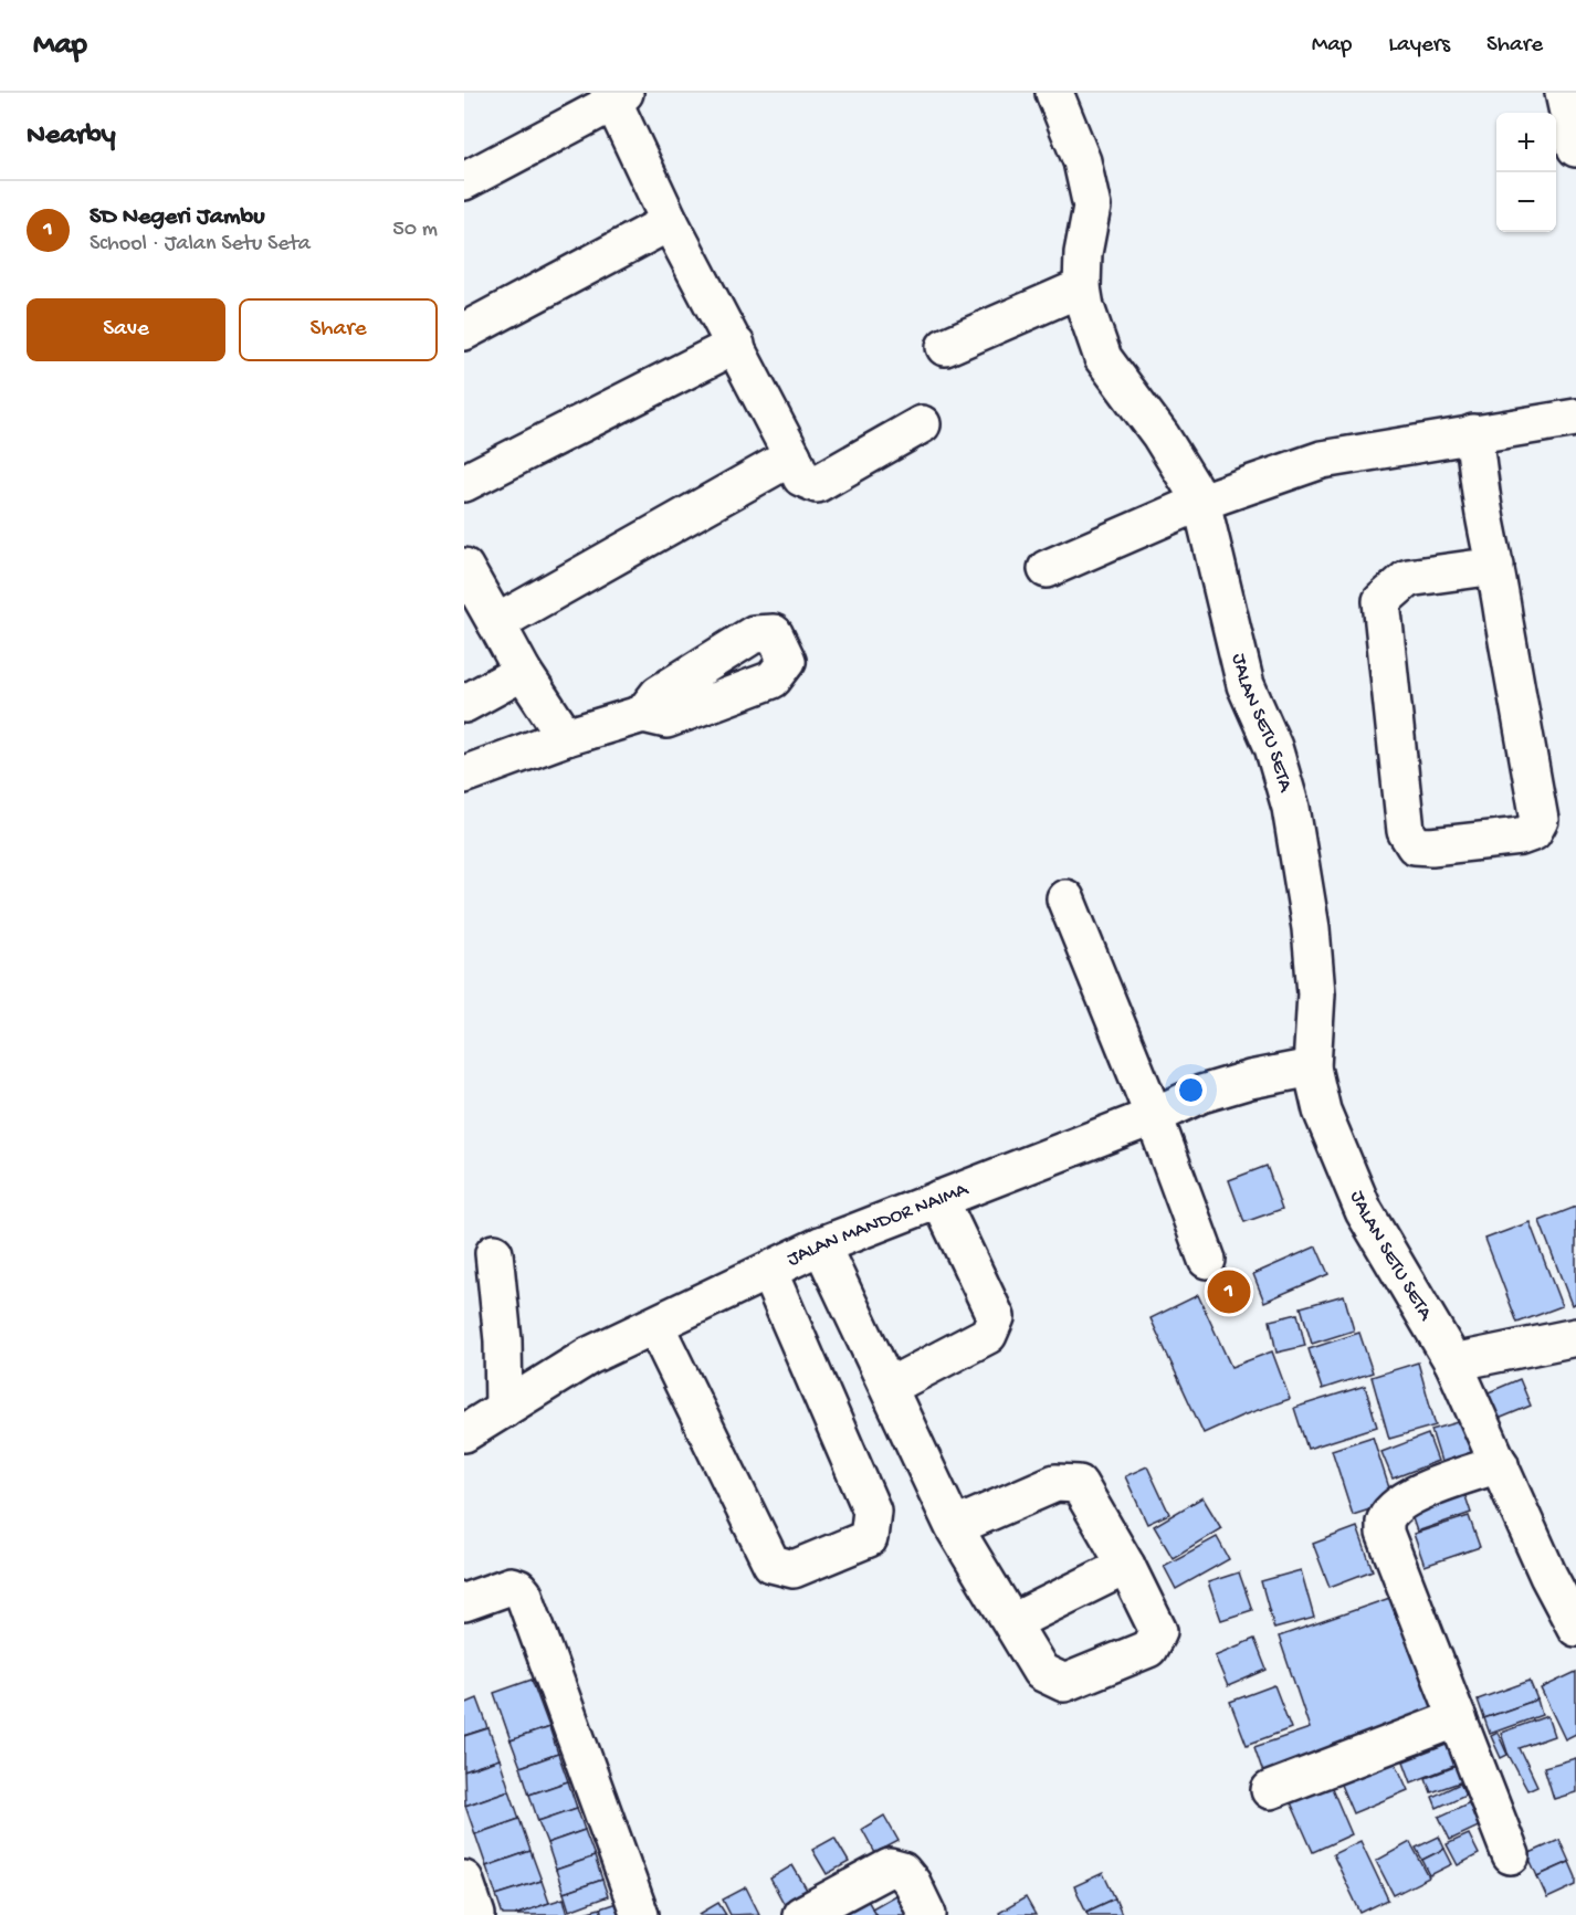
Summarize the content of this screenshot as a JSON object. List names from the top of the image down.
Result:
{
  "streets": {
    "street": ["JALAN SETU SETA", "JALAN MANDOR NAIMA"]
  },
  "crossings": [
    ["JALAN SETU SETA", "JALAN MANDOR NAIMA"]
  ],
  "page": {
    "header": "Map",
    "nav": ["Map", "Layers", "Share"],
    "heading": "Nearby",
    "map_buttons": ["+", "−"],
    "list": [
      {
        "mark": "1",
        "name": "SD Negeri Jambu",
        "note": "School · Jalan Setu Seta",
        "value": "50 m"
      }
    ],
    "buttons": ["Save", "Share"],
    "pins": "1"
  }
}
